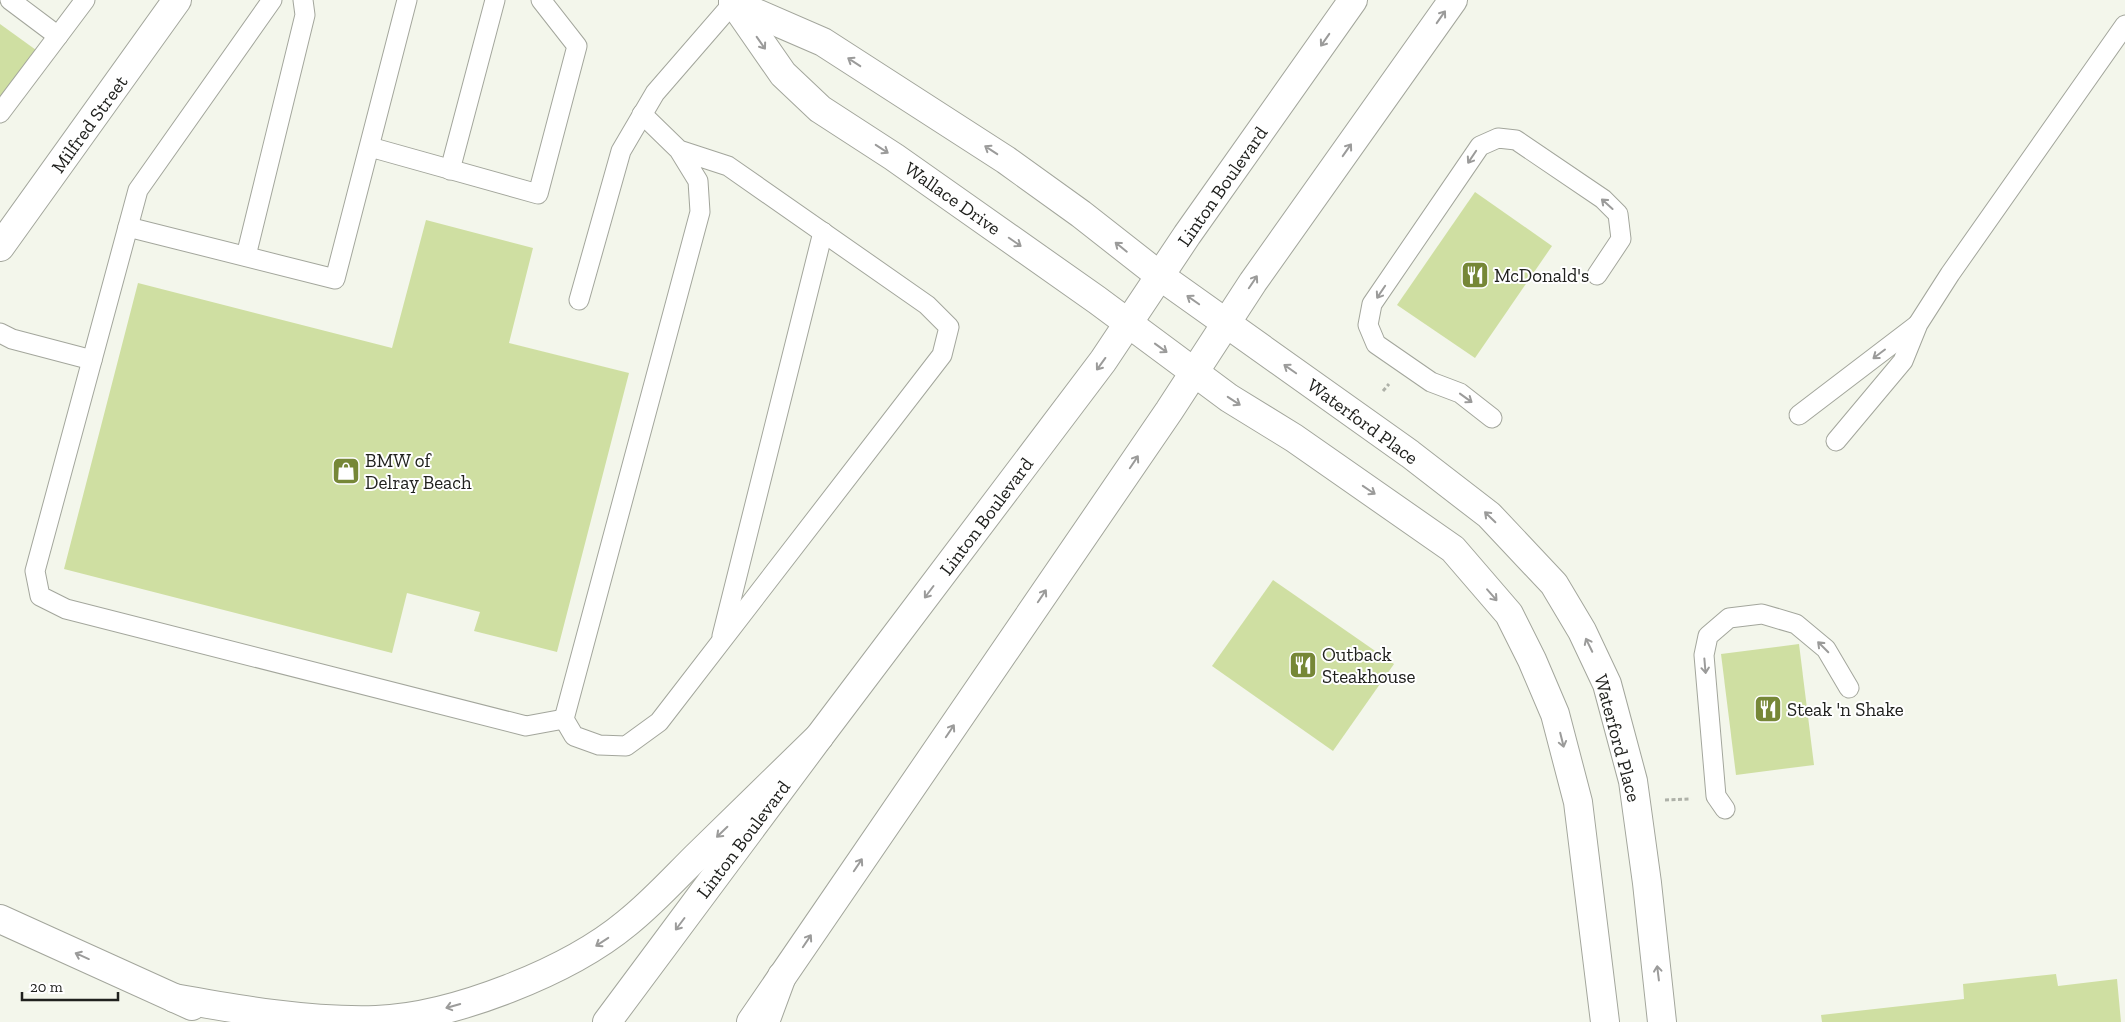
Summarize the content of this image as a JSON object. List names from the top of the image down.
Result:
{
  "streets": {
    "main road": [
      "Milfred Street",
      "Linton Boulevard",
      "Wallace Drive",
      "Waterford Place"
    ]
  },
  "crossings": [
    ["Linton Boulevard", "Wallace Drive"]
  ],
  "places": {
    "restaurant": ["McDonald's", "Outback Steakhouse", "Steak 'n Shake"],
    "shop": ["BMW of Delray Beach"]
  },
  "scale_bar": "20 m"
}
